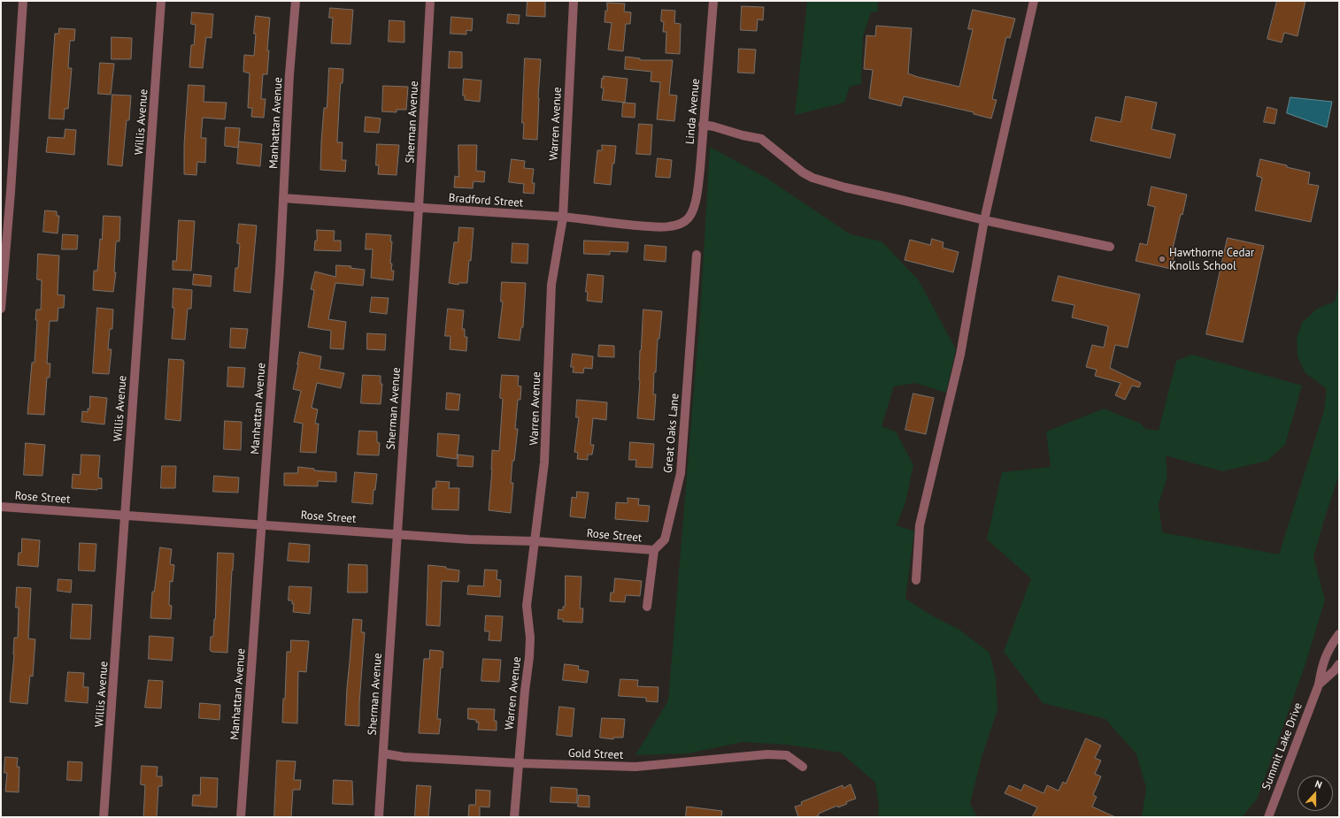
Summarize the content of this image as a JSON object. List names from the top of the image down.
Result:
{
  "streets": {
    "street": [
      "Linda Avenue",
      "Willis Avenue",
      "Sherman Avenue",
      "Manhattan Avenue",
      "Warren Avenue",
      "Bradford Street",
      "Great Oaks Lane",
      "Rose Street",
      "Summit Lake Drive",
      "Gold Street"
    ]
  },
  "crossings": [
    ["Linda Avenue", "Bradford Street"],
    ["Willis Avenue", "Rose Street"],
    ["Sherman Avenue", "Bradford Street"],
    ["Sherman Avenue", "Rose Street"],
    ["Sherman Avenue", "Gold Street"],
    ["Manhattan Avenue", "Bradford Street"],
    ["Manhattan Avenue", "Rose Street"],
    ["Warren Avenue", "Bradford Street"],
    ["Warren Avenue", "Rose Street"],
    ["Warren Avenue", "Gold Street"],
    ["Great Oaks Lane", "Rose Street"]
  ],
  "places": ["Hawthorne Cedar Knolls School"],
  "north": "top"
}
